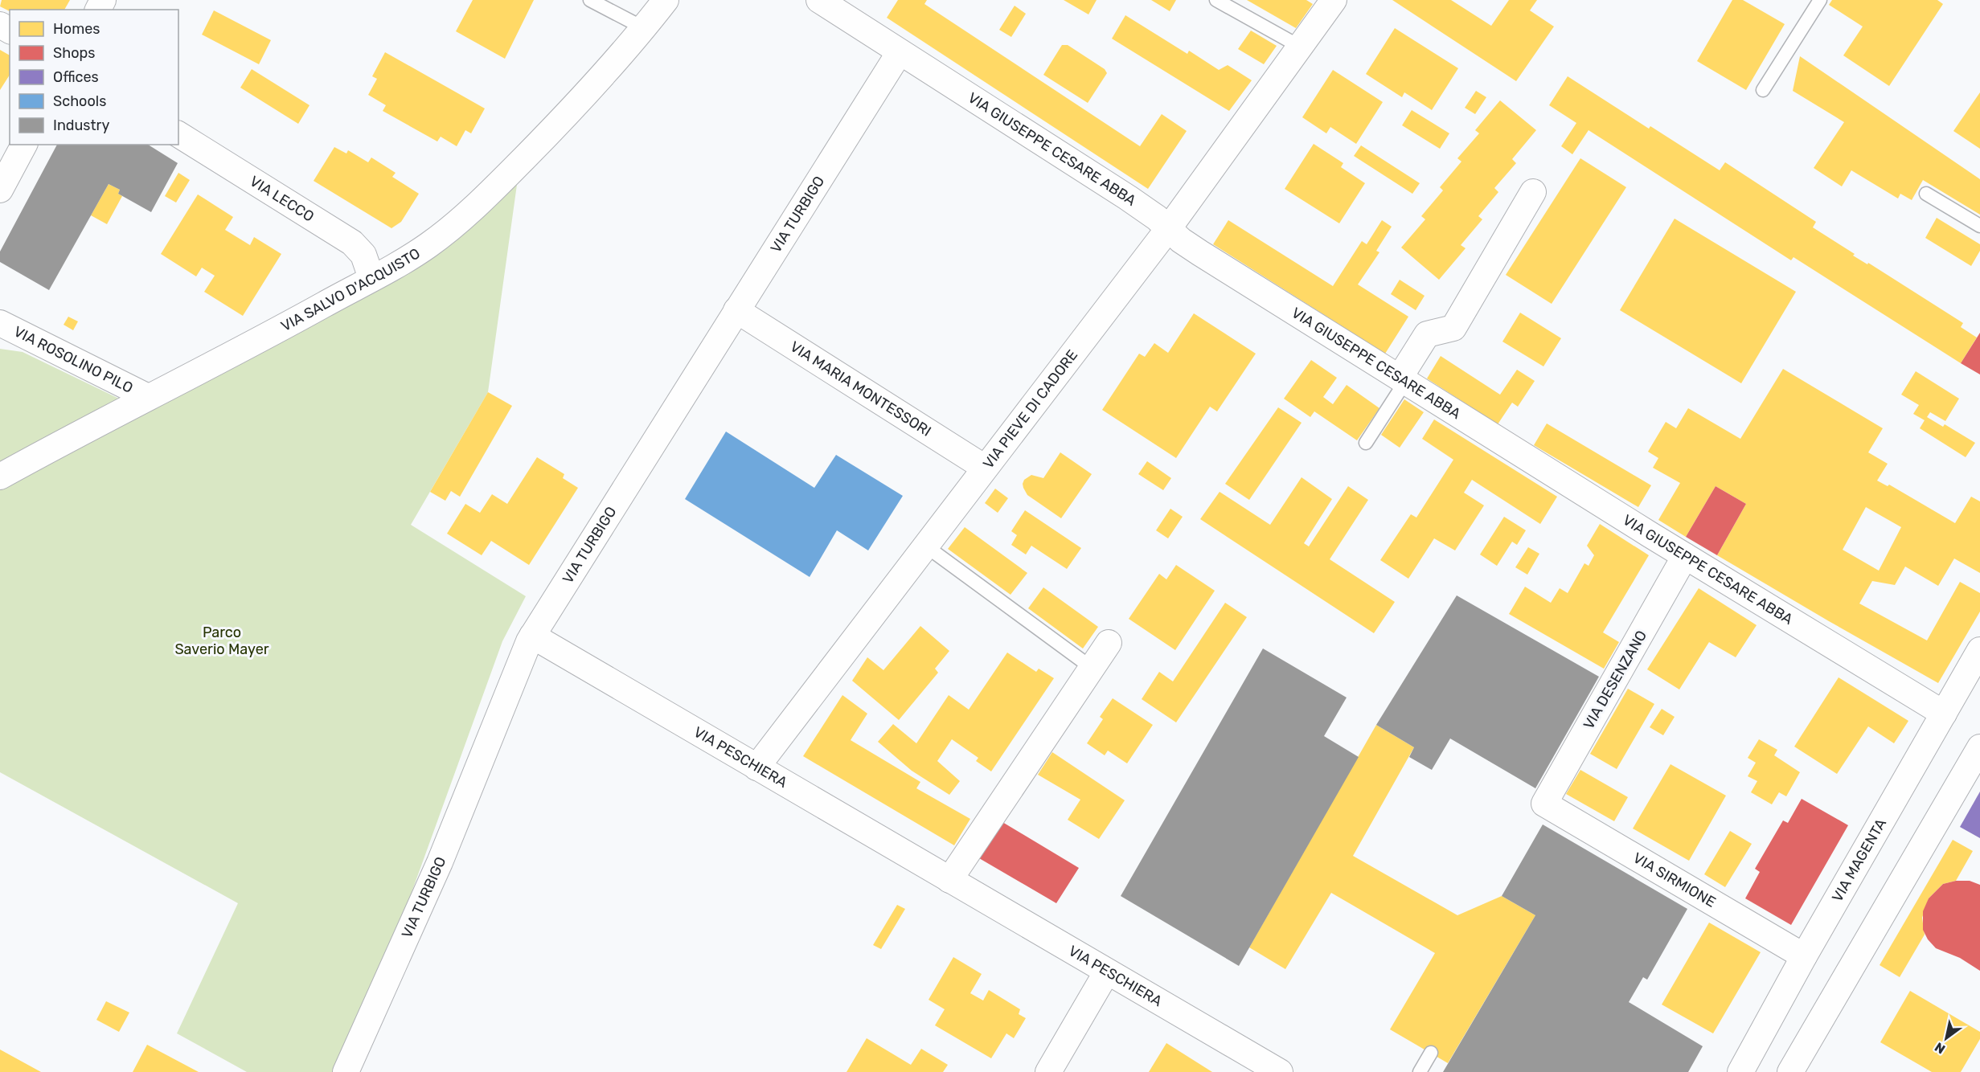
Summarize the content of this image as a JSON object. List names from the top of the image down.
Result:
{
  "streets": {
    "street": [
      "VIA GIUSEPPE CESARE ABBA",
      "VIA LECCO",
      "VIA TURBIGO",
      "VIA SALVO D'ACQUISTO",
      "VIA ROSOLINO PILO",
      "VIA MARIA MONTESSORI",
      "VIA PIEVE DI CADORE",
      "VIA DESENZANO",
      "VIA PESCHIERA",
      "VIA MAGENTA",
      "VIA SIRMIONE"
    ]
  },
  "crossings": [
    ["VIA GIUSEPPE CESARE ABBA", "VIA TURBIGO"],
    ["VIA GIUSEPPE CESARE ABBA", "VIA PIEVE DI CADORE"],
    ["VIA GIUSEPPE CESARE ABBA", "VIA DESENZANO"],
    ["VIA GIUSEPPE CESARE ABBA", "VIA MAGENTA"],
    ["VIA LECCO", "VIA SALVO D'ACQUISTO"],
    ["VIA TURBIGO", "VIA MARIA MONTESSORI"],
    ["VIA TURBIGO", "VIA PESCHIERA"],
    ["VIA SALVO D'ACQUISTO", "VIA ROSOLINO PILO"],
    ["VIA MARIA MONTESSORI", "VIA PIEVE DI CADORE"],
    ["VIA PIEVE DI CADORE", "VIA PESCHIERA"],
    ["VIA DESENZANO", "VIA SIRMIONE"],
    ["VIA MAGENTA", "VIA SIRMIONE"]
  ],
  "parks": ["Parco Saverio Mayer"],
  "legend": [
    "Homes",
    "Shops",
    "Offices",
    "Schools",
    "Industry"
  ],
  "north": "bottom left"
}
